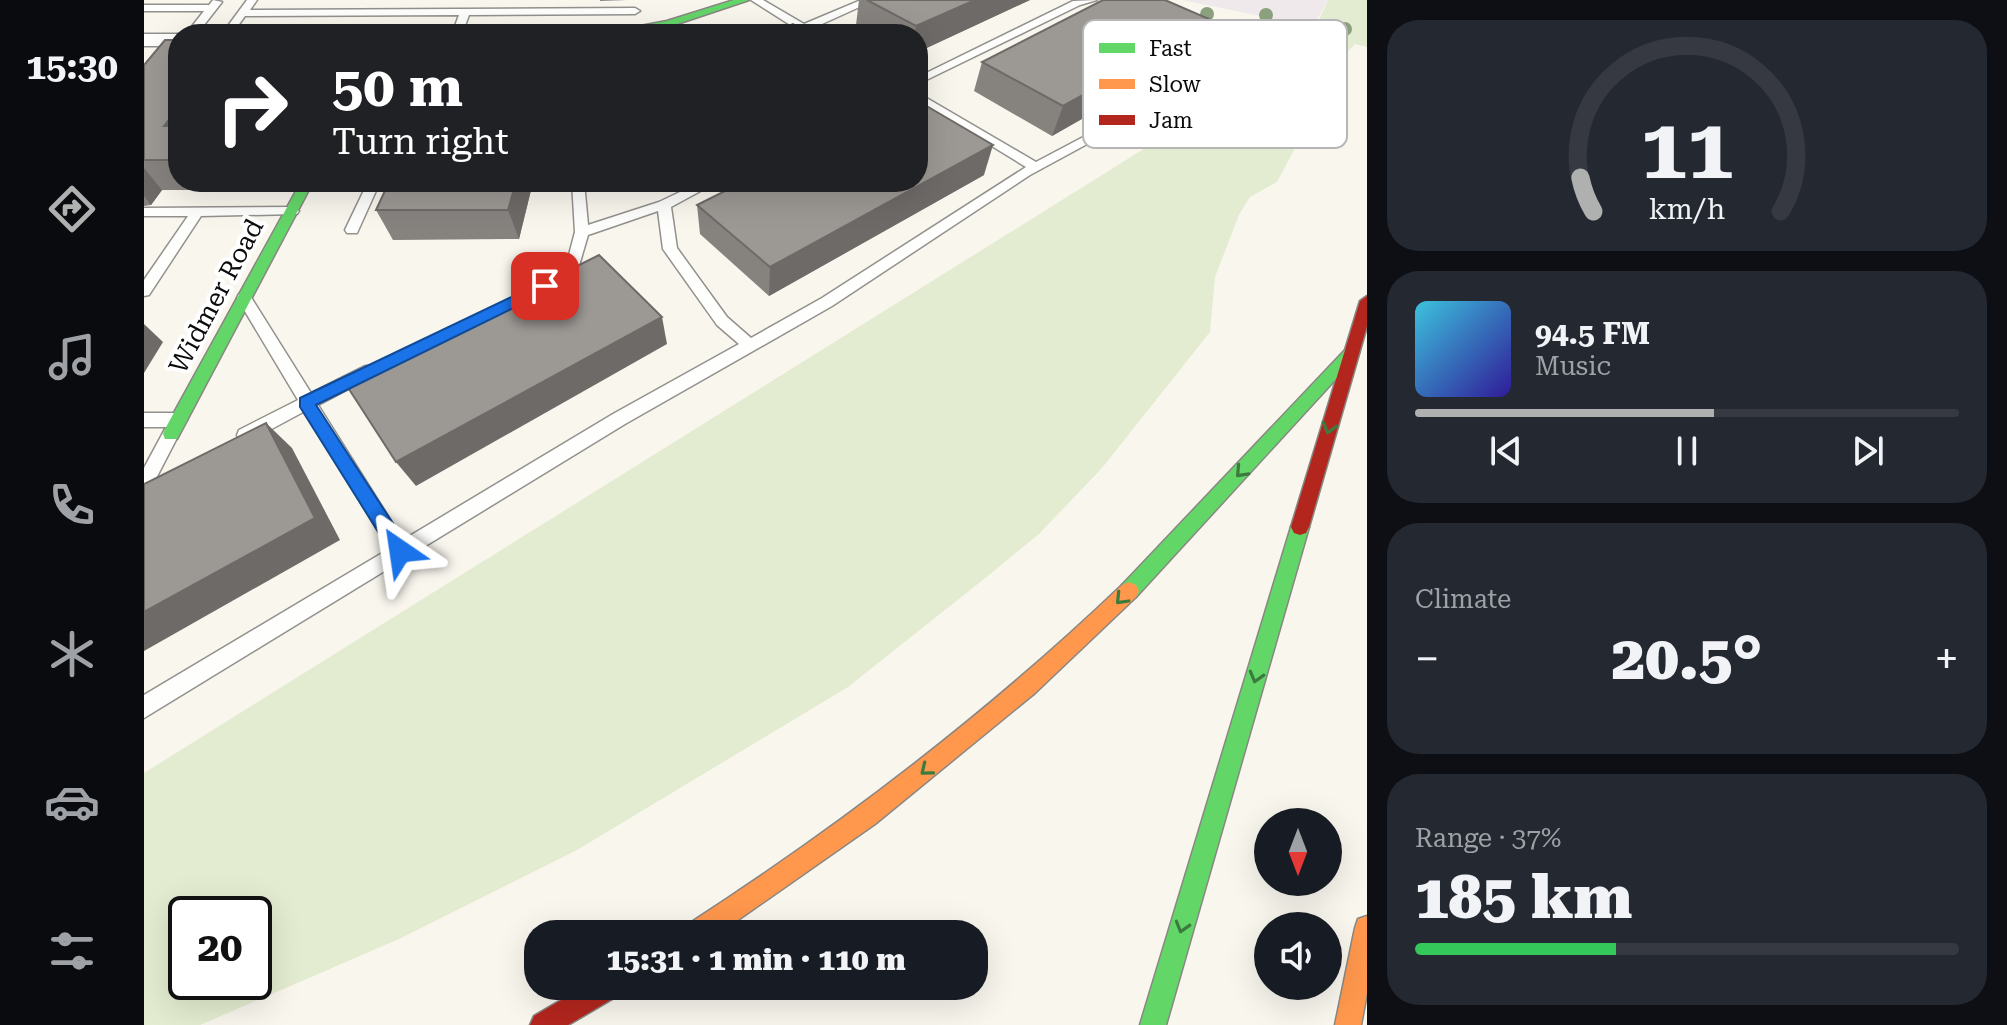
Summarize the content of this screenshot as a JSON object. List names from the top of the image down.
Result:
{
  "streets": {
    "main road": ["Widmer Road"]
  },
  "legend": ["Fast", "Slow", "Jam"],
  "north": "bottom",
  "page": {
    "tabs": "15:30",
    "turn": ["50 m", "Turn right"],
    "song": ["94.5 FM", "Music"],
    "tile": [
      "Climate",
      ["Range · 37%", "185 km"]
    ],
    "heat": ["−", "20.5°", "+"],
    "limit": "20",
    "trip": "15:31 · 1 min · 110 m",
    "gauge": ["11", "km/h"]
  }
}
